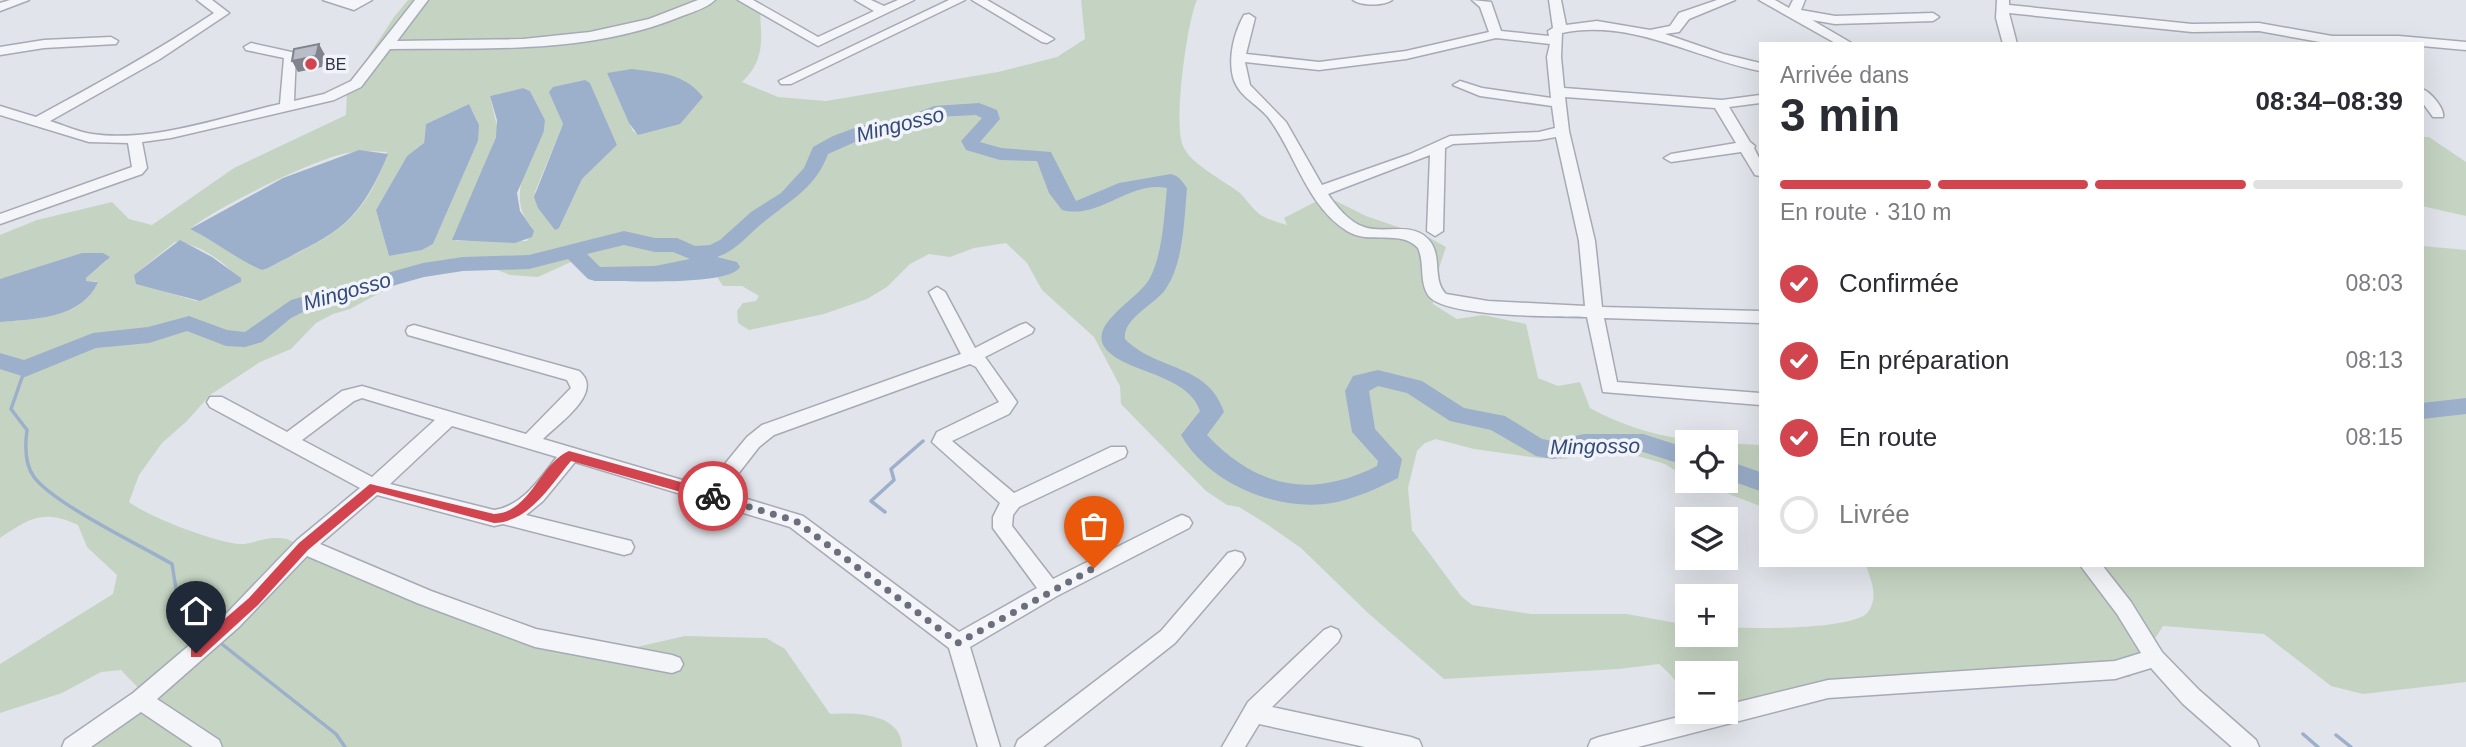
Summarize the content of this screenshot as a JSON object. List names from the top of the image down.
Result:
{
  "water": ["Mingosso"],
  "places": ["BE"],
  "page": {
    "heading": ["3 min", "Arrivée dans", "08:34–08:39"],
    "bar": "En route · 310 m",
    "list": [
      ["Confirmée", "08:03"],
      ["En préparation", "08:13"],
      ["En route", "08:15"],
      "Livrée"
    ],
    "map_buttons": ["+", "−"]
  }
}
